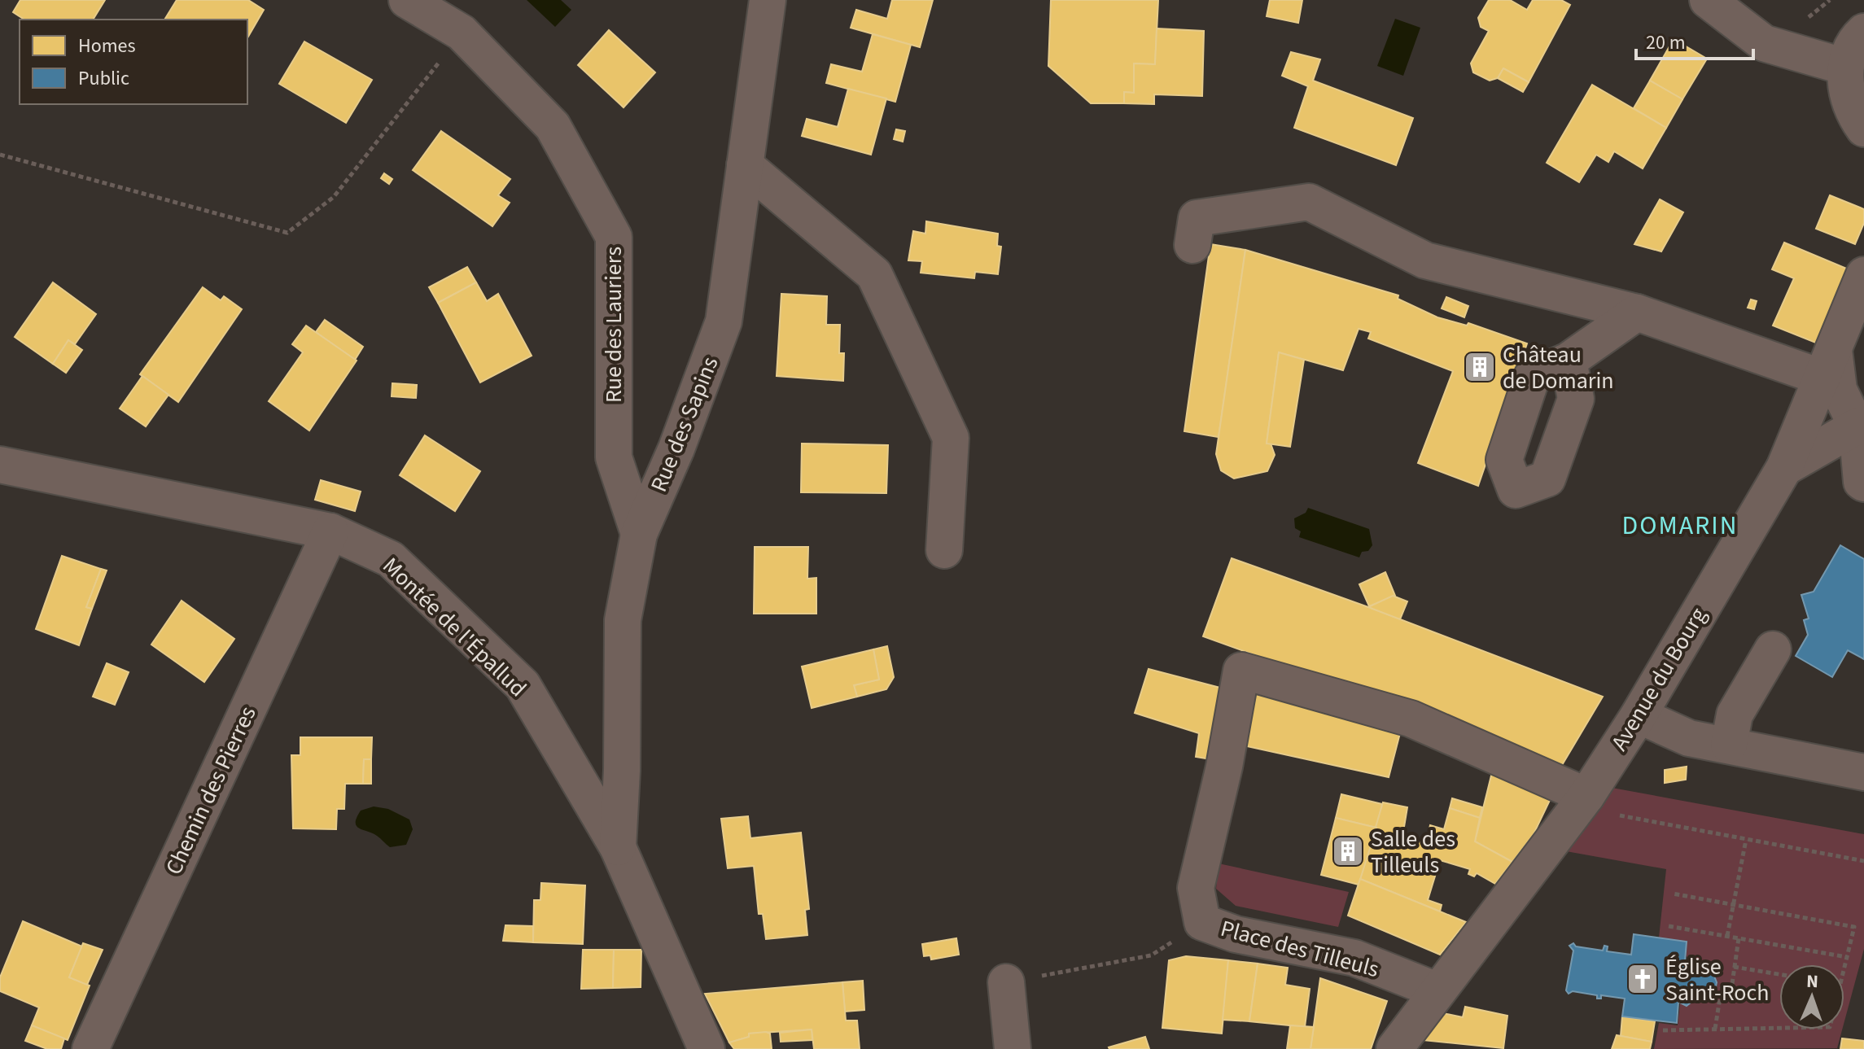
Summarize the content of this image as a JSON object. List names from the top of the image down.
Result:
{
  "streets": {
    "street": [
      "Rue des Lauriers",
      "Rue des Sapins",
      "Montée de l'Épallud",
      "Avenue du Bourg",
      "Chemin des Pierres",
      "Place des Tilleuls"
    ]
  },
  "crossings": [
    ["Rue des Lauriers", "Rue des Sapins"],
    ["Rue des Sapins", "Montée de l'Épallud"],
    ["Montée de l'Épallud", "Chemin des Pierres"],
    ["Avenue du Bourg", "Place des Tilleuls"]
  ],
  "districts": ["DOMARIN"],
  "places": {
    "building": ["Château de Domarin", "Salle des Tilleuls"],
    "church": ["Église Saint-Roch"]
  },
  "legend": ["Homes", "Public"],
  "scale_bar": "20 m",
  "north": "top"
}
